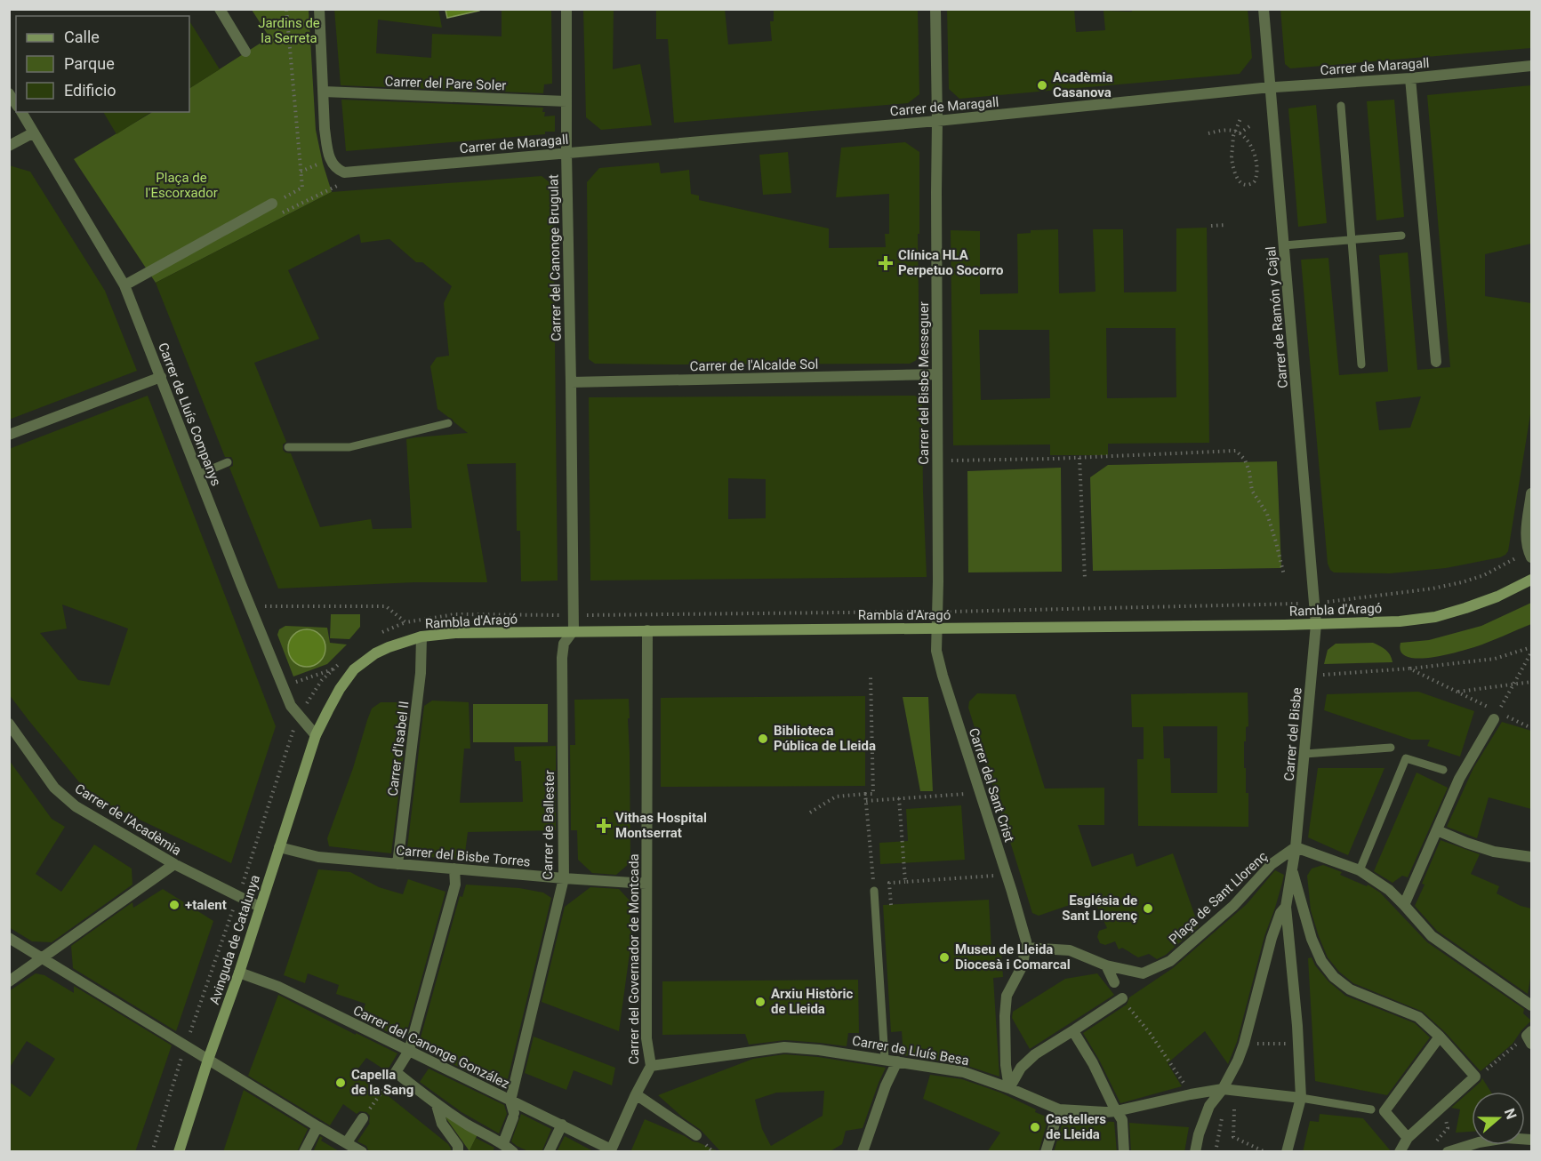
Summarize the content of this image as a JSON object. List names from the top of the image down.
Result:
{
  "streets": {
    "main road": ["Rambla d'Aragó", "Avinguda de Catalunya"],
    "street": [
      "Carrer de Maragall",
      "Carrer del Pare Soler",
      "Carrer del Canonge Brugulat",
      "Carrer de Ramón y Cajal",
      "Carrer de l'Alcalde Sol",
      "Carrer del Bisbe Messeguer",
      "Carrer de Lluís Companys",
      "Carrer del Bisbe",
      "Carrer d'Isabel II",
      "Carrer del Sant Crist",
      "Carrer de l'Acadèmia",
      "Carrer de Ballester",
      "Carrer del Bisbe Torres",
      "Plaça de Sant Llorenç",
      "Carrer del Governador de Montcada",
      "Carrer del Canonge González",
      "Carrer de Lluís Besa"
    ]
  },
  "crossings": [
    ["Carrer de Maragall", "Carrer del Pare Soler"],
    ["Carrer de Maragall", "Carrer del Canonge Brugulat"],
    ["Carrer de Maragall", "Carrer de Ramón y Cajal"],
    ["Carrer de Maragall", "Carrer del Bisbe Messeguer"],
    ["Carrer del Pare Soler", "Carrer del Canonge Brugulat"],
    ["Carrer del Canonge Brugulat", "Carrer de l'Alcalde Sol"],
    ["Carrer del Canonge Brugulat", "Rambla d'Aragó"],
    ["Carrer del Canonge Brugulat", "Carrer de Ballester"],
    ["Carrer de Ramón y Cajal", "Rambla d'Aragó"],
    ["Carrer de Ramón y Cajal", "Carrer del Bisbe"],
    ["Carrer de l'Alcalde Sol", "Carrer del Bisbe Messeguer"],
    ["Carrer del Bisbe Messeguer", "Rambla d'Aragó"],
    ["Carrer del Bisbe Messeguer", "Carrer del Sant Crist"],
    ["Carrer de Lluís Companys", "Rambla d'Aragó"],
    ["Carrer de Lluís Companys", "Avinguda de Catalunya"],
    ["Rambla d'Aragó", "Carrer del Bisbe"],
    ["Rambla d'Aragó", "Carrer d'Isabel II"],
    ["Rambla d'Aragó", "Carrer del Sant Crist"],
    ["Rambla d'Aragó", "Carrer de Ballester"],
    ["Rambla d'Aragó", "Avinguda de Catalunya"],
    ["Rambla d'Aragó", "Carrer del Governador de Montcada"],
    ["Carrer del Bisbe", "Plaça de Sant Llorenç"],
    ["Carrer d'Isabel II", "Carrer del Bisbe Torres"],
    ["Carrer de l'Acadèmia", "Avinguda de Catalunya"],
    ["Carrer de Ballester", "Carrer del Bisbe Torres"],
    ["Carrer de Ballester", "Carrer del Canonge González"],
    ["Carrer del Bisbe Torres", "Avinguda de Catalunya"],
    ["Carrer del Bisbe Torres", "Carrer del Governador de Montcada"],
    ["Avinguda de Catalunya", "Carrer del Canonge González"],
    ["Carrer del Governador de Montcada", "Carrer del Canonge González"],
    ["Carrer del Governador de Montcada", "Carrer de Lluís Besa"]
  ],
  "parks": ["Jardins de la Serreta", "Plaça de l'Escorxador"],
  "places": {
    "other": [
      "Acadèmia Casanova",
      "Biblioteca Pública de Lleida",
      "+talent",
      "Església de Sant Llorenç",
      "Museu de Lleida Diocesà i Comarcal",
      "Arxiu Històric de Lleida",
      "Capella de la Sang",
      "Castellers de Lleida"
    ],
    "health": ["Clínica HLA Perpetuo Socorro", "Vithas Hospital Montserrat"]
  },
  "legend": ["Calle", "Parque", "Edificio"],
  "north": "right"
}
